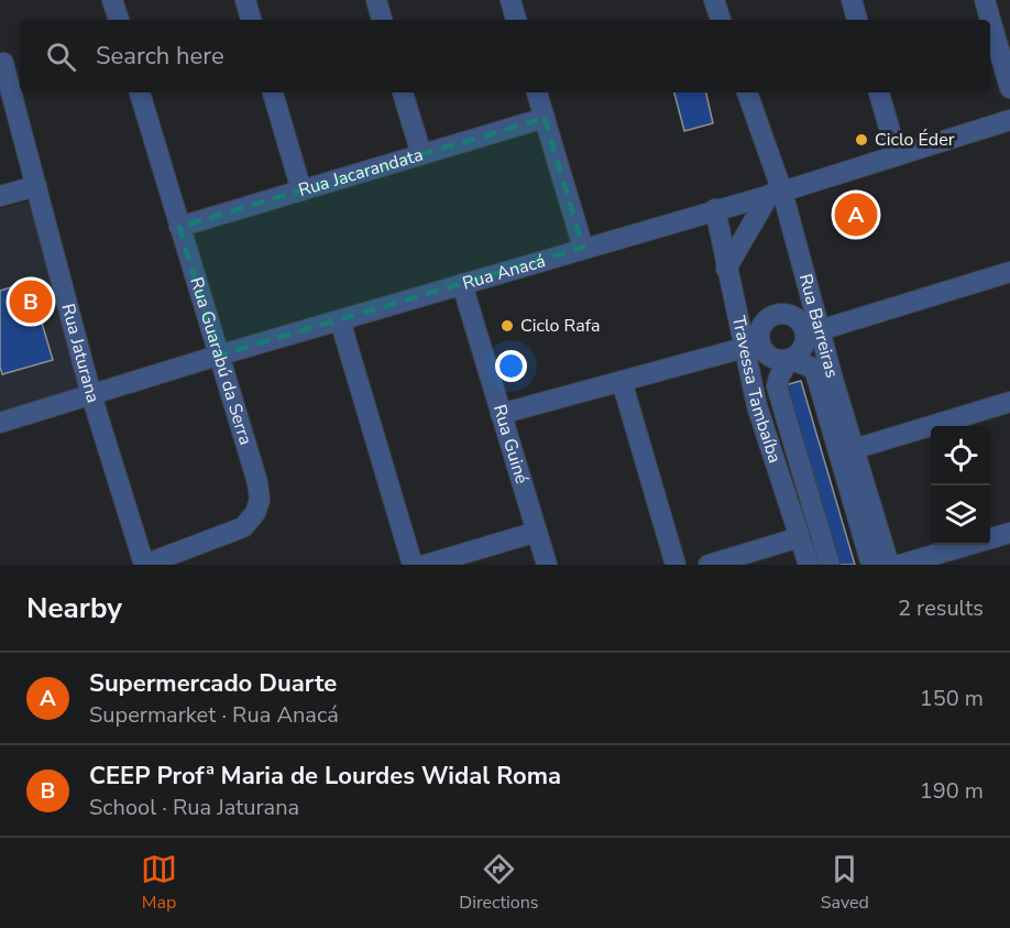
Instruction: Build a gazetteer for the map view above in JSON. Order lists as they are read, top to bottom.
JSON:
{
  "streets": {
    "street": [
      "Rua Jacarandata",
      "Rua Anacá",
      "Rua Barreiras",
      "Rua Jaturana",
      "Rua Guarabú da Serra",
      "Travessa Tambaíba",
      "Rua Guiné"
    ]
  },
  "crossings": [
    ["Rua Jacarandata", "Rua Guarabú da Serra"],
    ["Rua Anacá", "Rua Barreiras"],
    ["Rua Anacá", "Rua Jaturana"],
    ["Rua Anacá", "Rua Guarabú da Serra"],
    ["Rua Anacá", "Travessa Tambaíba"],
    ["Rua Anacá", "Rua Guiné"],
    ["Rua Barreiras", "Travessa Tambaíba"],
    ["Rua Jaturana", "Rua Guarabú da Serra"]
  ],
  "places": ["Ciclo Éder", "Ciclo Rafa"],
  "page": {
    "search": "Search here",
    "pins": ["A", "B"],
    "heading": ["Nearby", "2 results"],
    "list": [
      {
        "mark": "A",
        "name": "Supermercado Duarte",
        "note": "Supermarket · Rua Anacá",
        "value": "150 m"
      },
      {
        "mark": "B",
        "name": "CEEP Profª Maria de Lourdes Widal Roma",
        "note": "School · Rua Jaturana",
        "value": "190 m"
      }
    ],
    "nav": ["Map", "Directions", "Saved"]
  }
}
